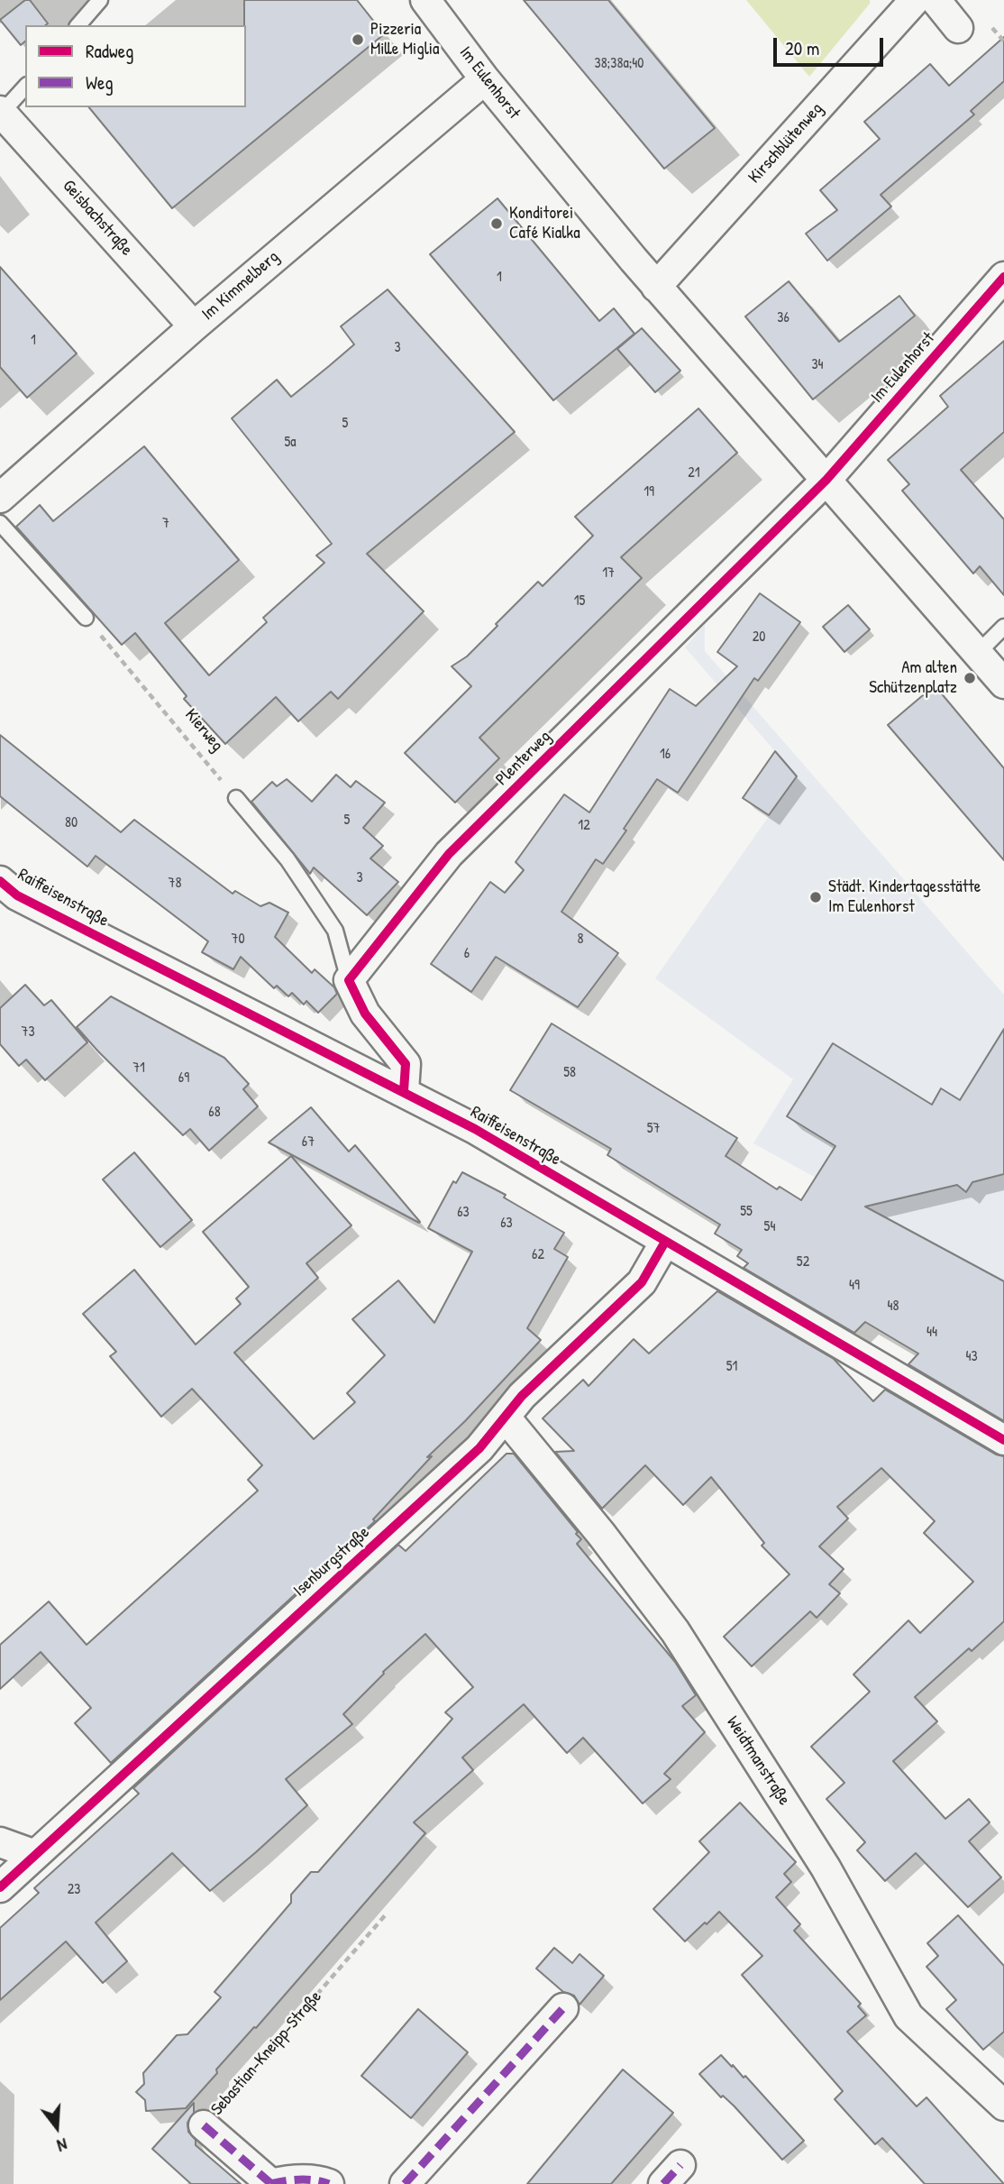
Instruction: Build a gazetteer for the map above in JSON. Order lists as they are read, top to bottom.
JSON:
{
  "streets": {
    "street": [
      "Im Eulenhorst",
      "Kirschblütenweg",
      "Geisbachstraße",
      "Im Kimmelberg",
      "Plenterweg",
      "Raiffeisenstraße",
      "Isenburgstraße",
      "Weidtmanstraße",
      "Sebastian-Kneipp-Straße"
    ],
    "path": ["Kierweg"]
  },
  "crossings": [
    ["Im Eulenhorst", "Kirschblütenweg"],
    ["Im Eulenhorst", "Im Kimmelberg"],
    ["Im Eulenhorst", "Plenterweg"],
    ["Geisbachstraße", "Im Kimmelberg"],
    ["Raiffeisenstraße", "Isenburgstraße"],
    ["Isenburgstraße", "Weidtmanstraße"]
  ],
  "places": [
    "Pizzeria Mille Miglia",
    "Konditorei Café Kialka",
    "Am alten Schützenplatz",
    "Städt. Kindertagesstätte Im Eulenhorst"
  ],
  "house_numbers": [
    "38;38a;40",
    "1",
    "36",
    "1",
    "3",
    "34",
    "5",
    "5a",
    "21",
    "19",
    "7",
    "17",
    "15",
    "20",
    "16",
    "5",
    "80",
    "12",
    "3",
    "78",
    "70",
    "8",
    "6",
    "73",
    "71",
    "58",
    "69",
    "68",
    "57",
    "67",
    "55",
    "63",
    "63",
    "54",
    "62",
    "52",
    "49",
    "48",
    "44",
    "43",
    "51",
    "23"
  ],
  "legend": ["Radweg", "Weg"],
  "scale_bar": "20 m",
  "north": "bottom"
}
